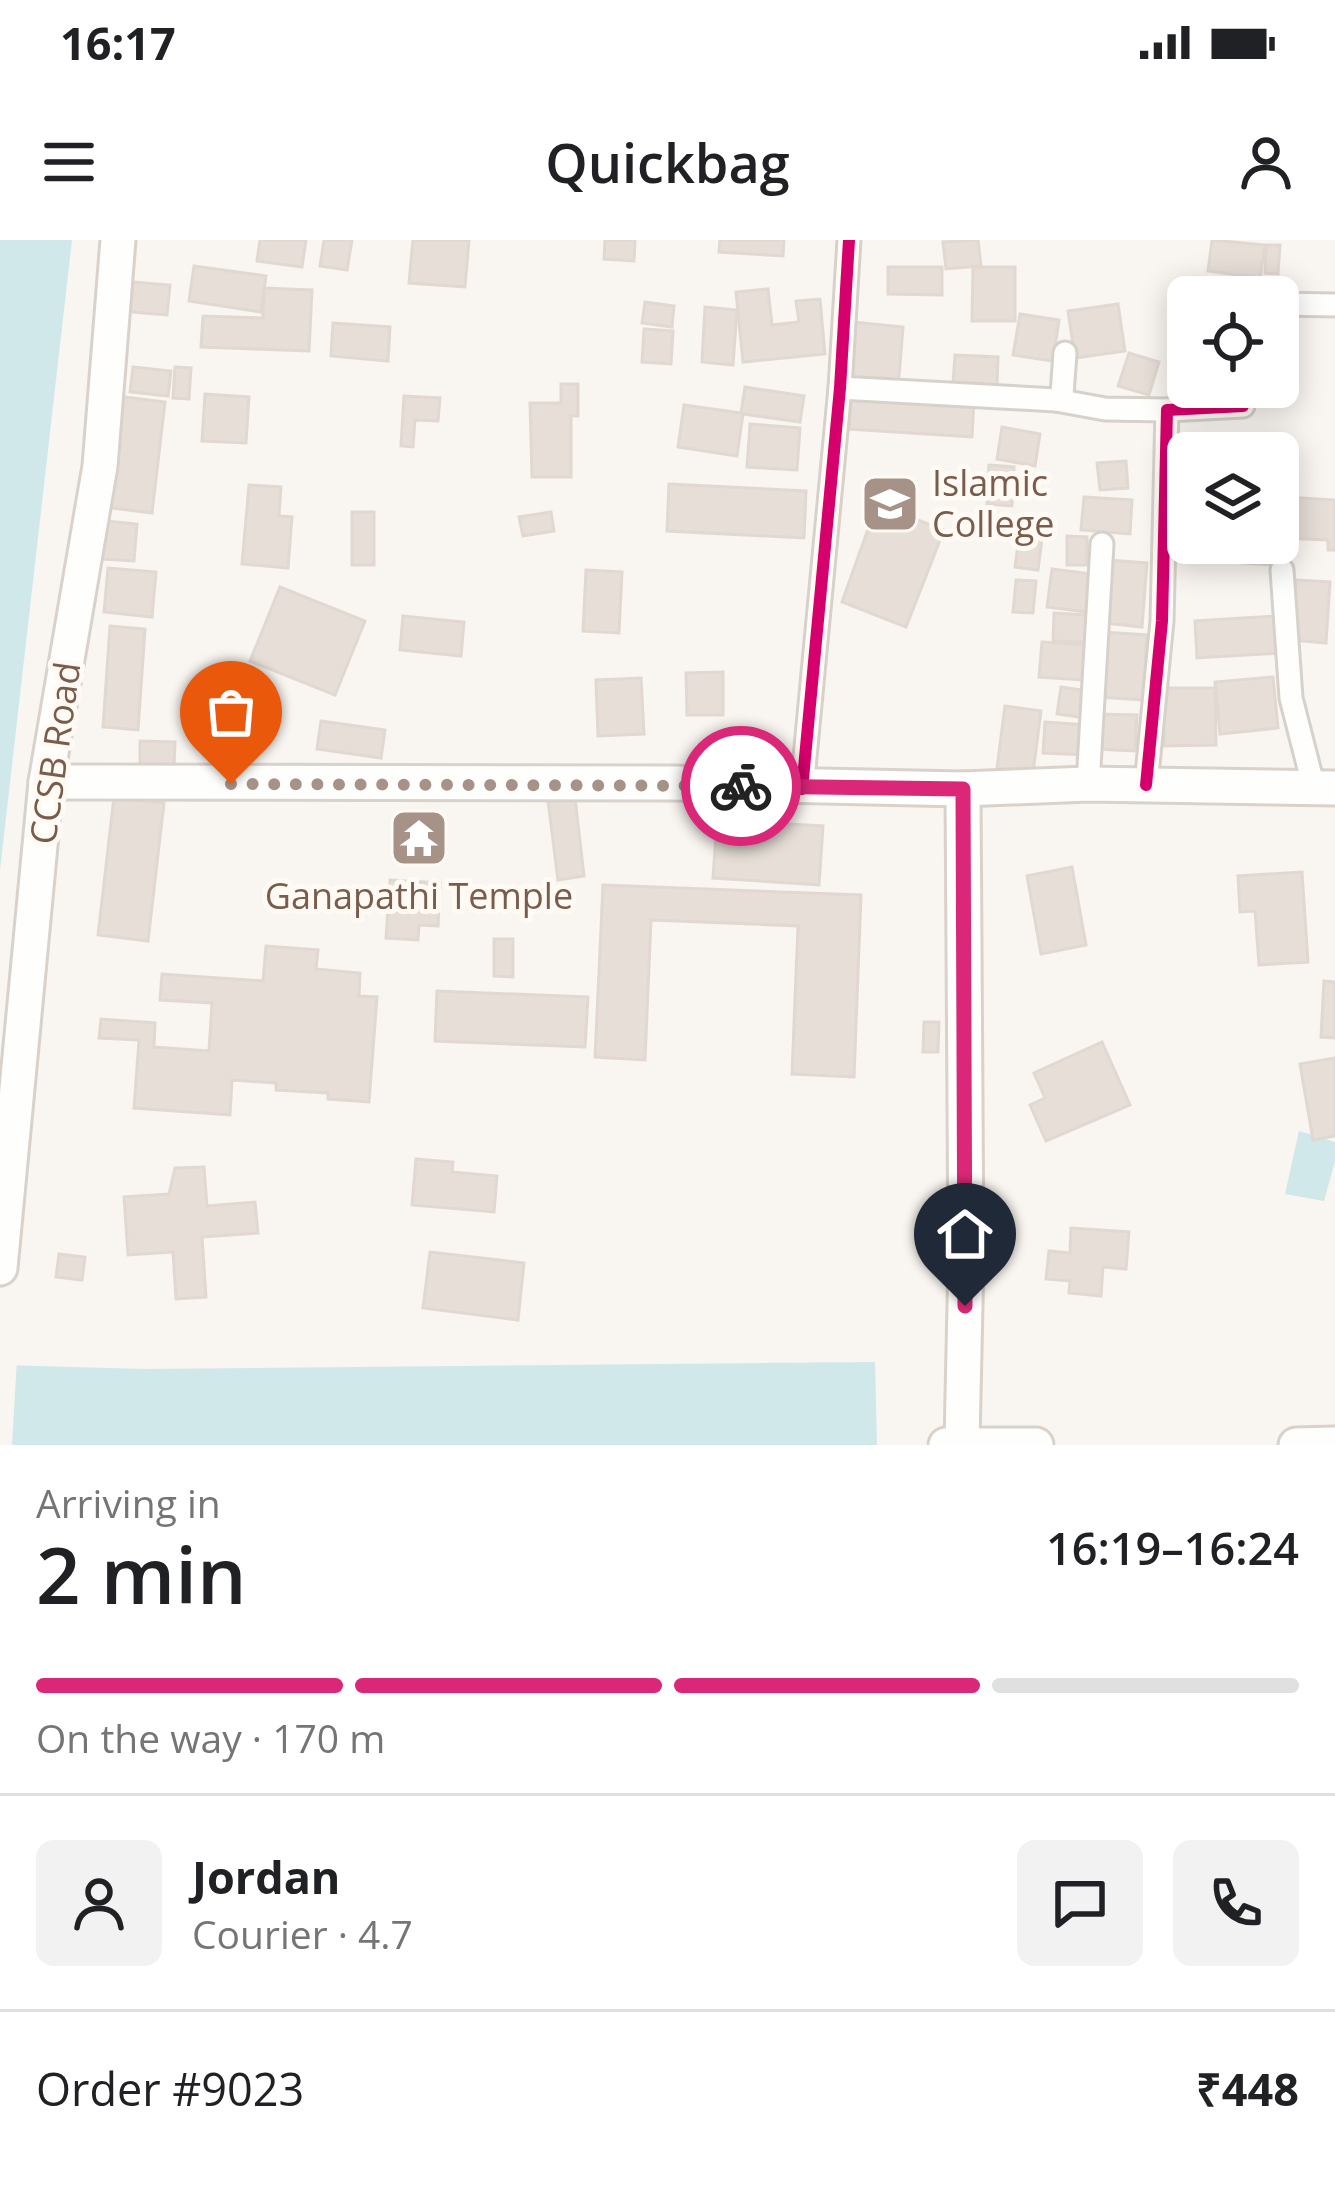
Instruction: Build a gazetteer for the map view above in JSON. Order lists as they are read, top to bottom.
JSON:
{
  "streets": {
    "main road": ["CCSB Road"]
  },
  "places": {
    "school or university": ["Islamic College"],
    "temple": ["Ganapathi Temple"]
  },
  "page": {
    "status": "16:17",
    "header": "Quickbag",
    "heading": ["2 min", "Arriving in", "16:19–16:24"],
    "panel": [
      "Jordan",
      "Courier · 4.7",
      "Order #9023",
      "₹448"
    ],
    "bar": "On the way · 170 m"
  }
}
